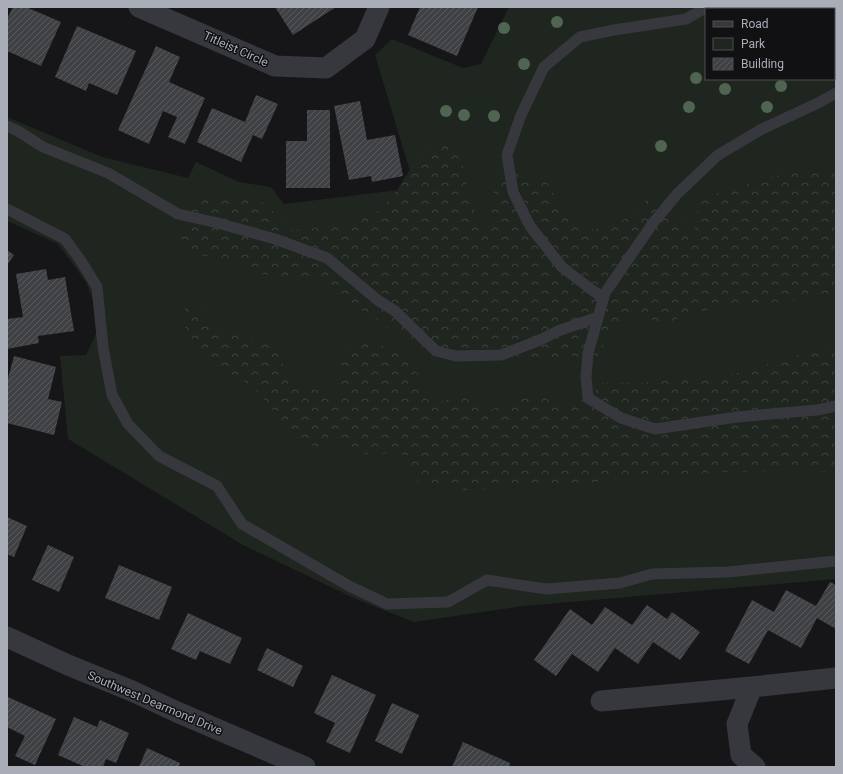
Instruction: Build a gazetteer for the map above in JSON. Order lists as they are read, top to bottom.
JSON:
{
  "streets": {
    "street": ["Titleist Circle", "Southwest Dearmond Drive"]
  },
  "legend": ["Road", "Park", "Building"]
}
